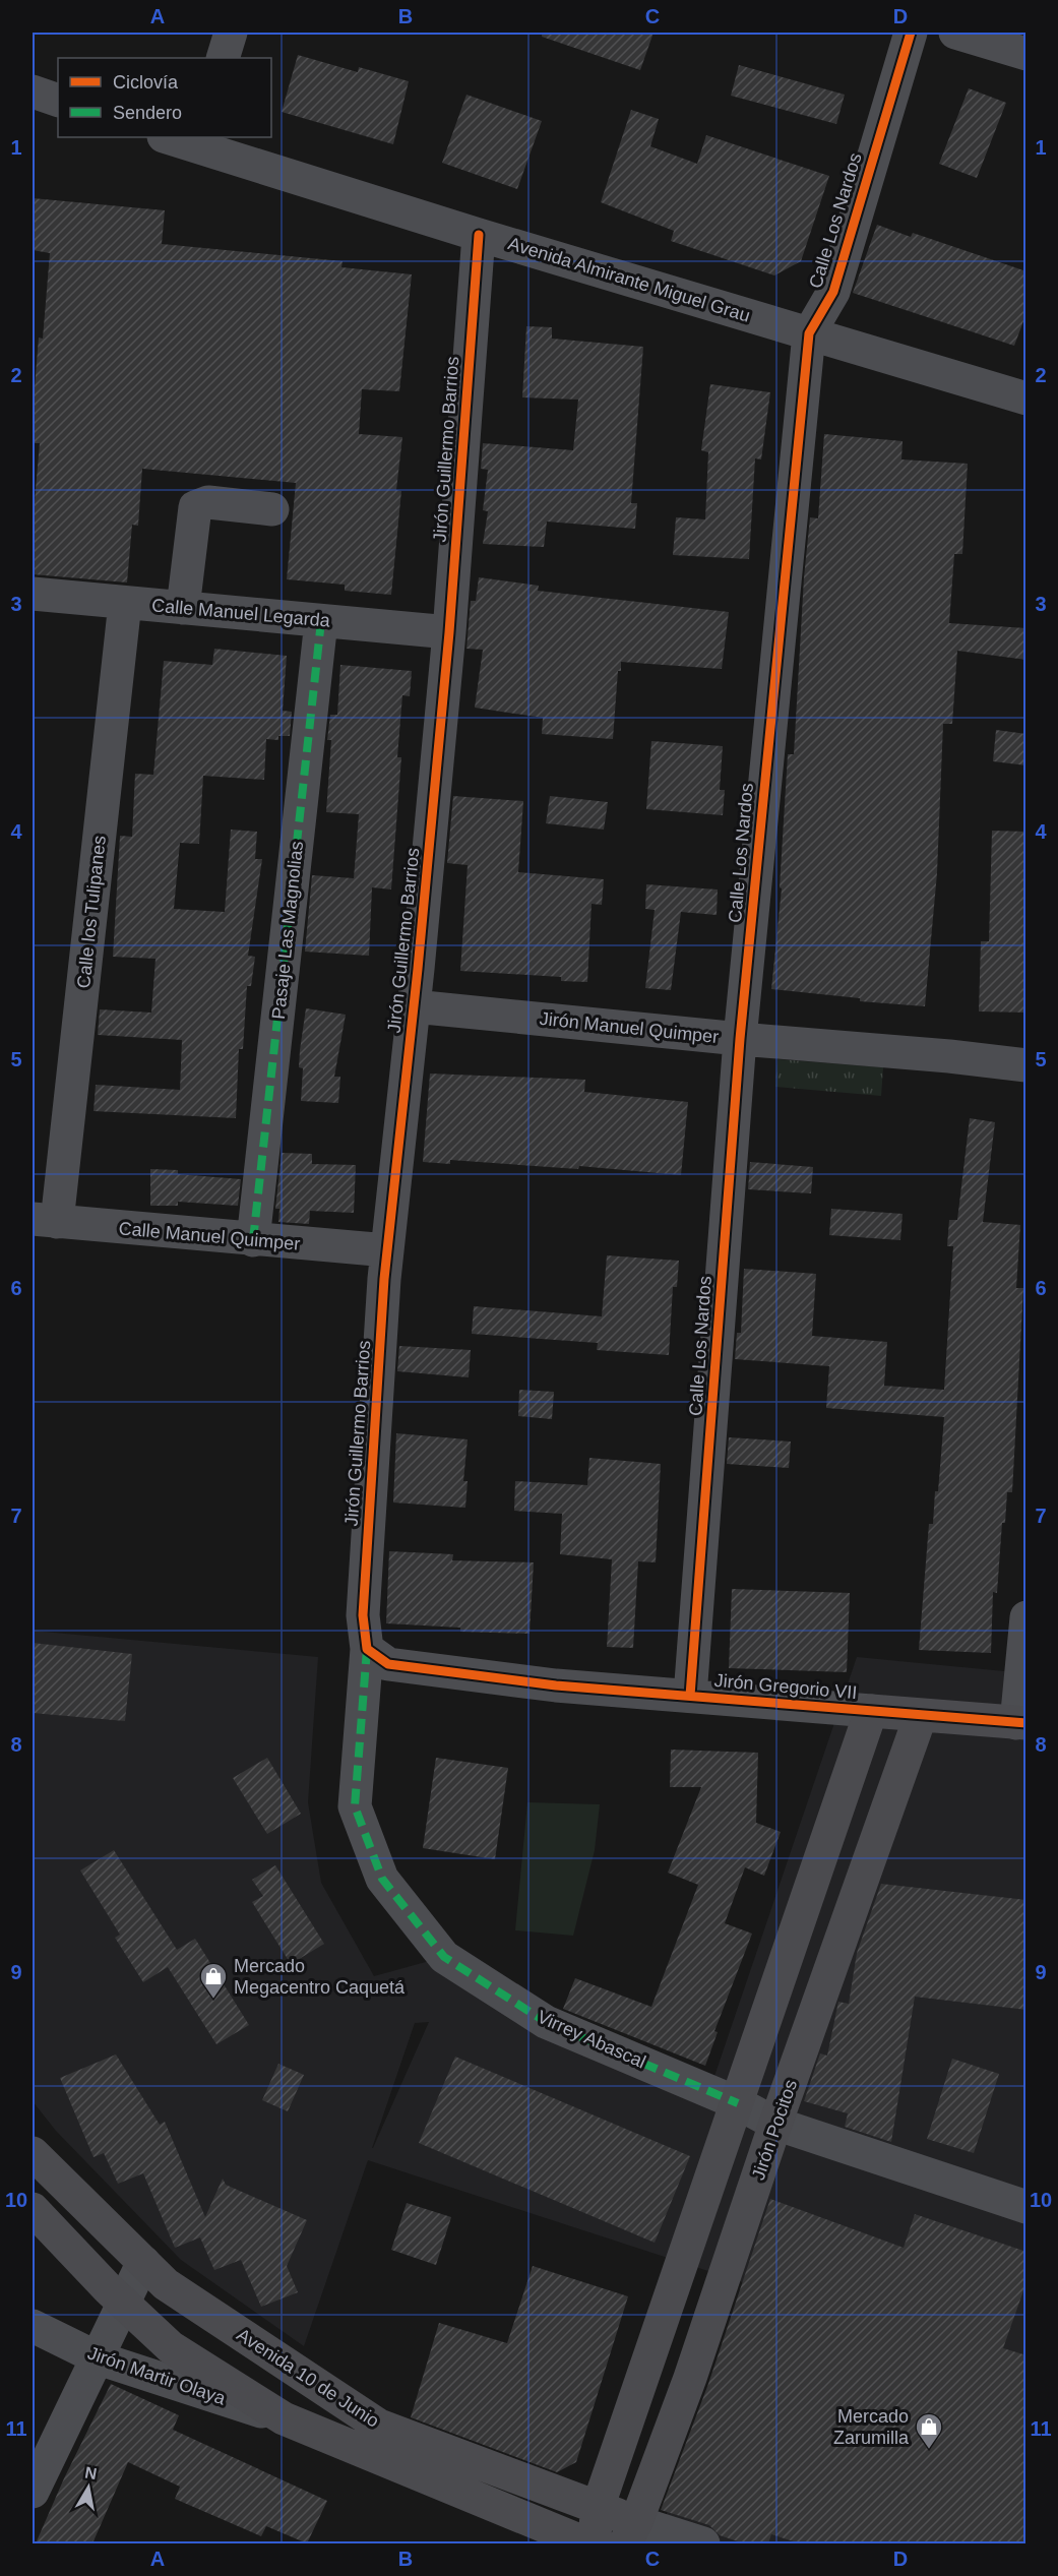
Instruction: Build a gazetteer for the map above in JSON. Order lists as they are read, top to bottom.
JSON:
{
  "streets": {
    "street": [
      "Calle Los Nardos",
      "Avenida Almirante Miguel Grau",
      "Jirón Guillermo Barrios",
      "Calle Manuel Legarda",
      "Calle los Tulipanes",
      "Pasaje Las Magnolias",
      "Jirón Manuel Quimper",
      "Calle Manuel Quimper",
      "Jirón Gregorio VII",
      "Virrey Abascal",
      "Jirón Pocitos",
      "Jirón Martir Olaya",
      "Avenida 10 de Junio"
    ]
  },
  "crossings": [
    ["Calle Los Nardos", "Avenida Almirante Miguel Grau"],
    ["Calle Los Nardos", "Jirón Manuel Quimper"],
    ["Calle Los Nardos", "Jirón Gregorio VII"],
    ["Avenida Almirante Miguel Grau", "Jirón Guillermo Barrios"],
    ["Jirón Guillermo Barrios", "Calle Manuel Legarda"],
    ["Jirón Guillermo Barrios", "Jirón Manuel Quimper"],
    ["Jirón Guillermo Barrios", "Calle Manuel Quimper"],
    ["Jirón Guillermo Barrios", "Jirón Gregorio VII"],
    ["Jirón Guillermo Barrios", "Virrey Abascal"],
    ["Calle Manuel Legarda", "Calle los Tulipanes"],
    ["Calle Manuel Legarda", "Pasaje Las Magnolias"],
    ["Calle los Tulipanes", "Calle Manuel Quimper"],
    ["Pasaje Las Magnolias", "Calle Manuel Quimper"],
    ["Jirón Gregorio VII", "Virrey Abascal"],
    ["Jirón Gregorio VII", "Jirón Pocitos"],
    ["Virrey Abascal", "Jirón Pocitos"],
    ["Jirón Pocitos", "Avenida 10 de Junio"],
    ["Jirón Martir Olaya", "Avenida 10 de Junio"]
  ],
  "places": {
    "shop": ["Mercado Megacentro Caquetá", "Mercado Zarumilla"]
  },
  "legend": ["Ciclovía", "Sendero"],
  "north": "top",
  "grid": {
    "columns": [
      "A",
      "B",
      "C",
      "D"
    ],
    "rows": [
      "1",
      "2",
      "3",
      "4",
      "5",
      "6",
      "7",
      "8",
      "9",
      "10",
      "11"
    ]
  }
}
